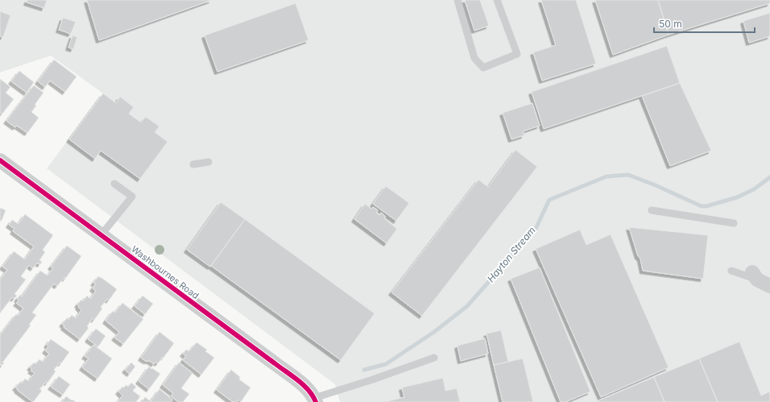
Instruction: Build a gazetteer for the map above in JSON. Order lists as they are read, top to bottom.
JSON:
{
  "streets": {
    "street": ["Washbournes Road"]
  },
  "water": ["Hayton Stream"],
  "scale_bar": "50 m"
}
